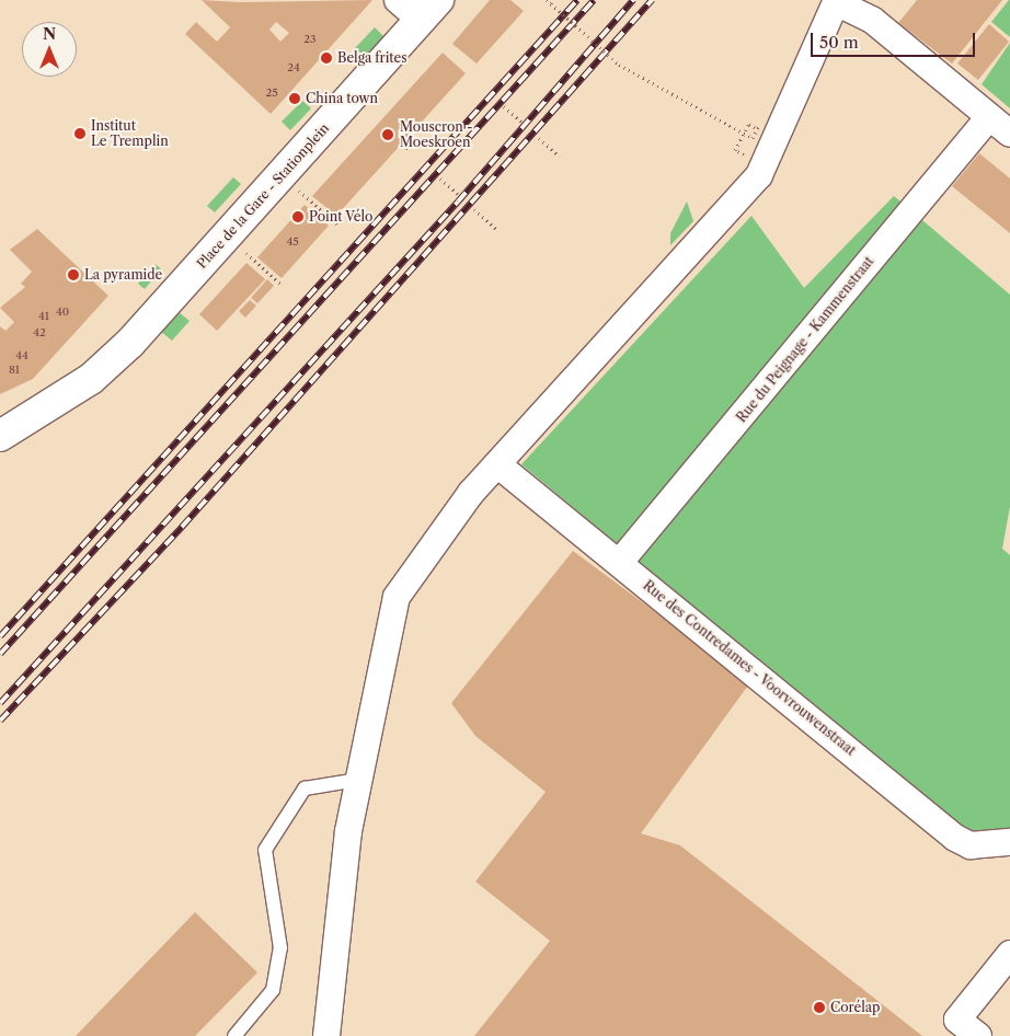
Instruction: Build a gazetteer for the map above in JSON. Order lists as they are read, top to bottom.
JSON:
{
  "streets": {
    "main road": ["Place de la Gare - Stationplein"],
    "street": ["Rue du Peignage - Kammenstraat", "Rue des Contredames - Voorvrouwenstraat"]
  },
  "crossings": [
    ["Rue du Peignage - Kammenstraat", "Rue des Contredames - Voorvrouwenstraat"]
  ],
  "places": [
    "Belga frites",
    "China town",
    "Institut Le Tremplin",
    "Mouscron - Moeskroen",
    "Point Vélo",
    "La pyramide",
    "Corélap"
  ],
  "house_numbers": [
    "23",
    "24",
    "25",
    "45",
    "40",
    "41",
    "42",
    "44",
    "81"
  ],
  "scale_bar": "50 m",
  "north": "top"
}
